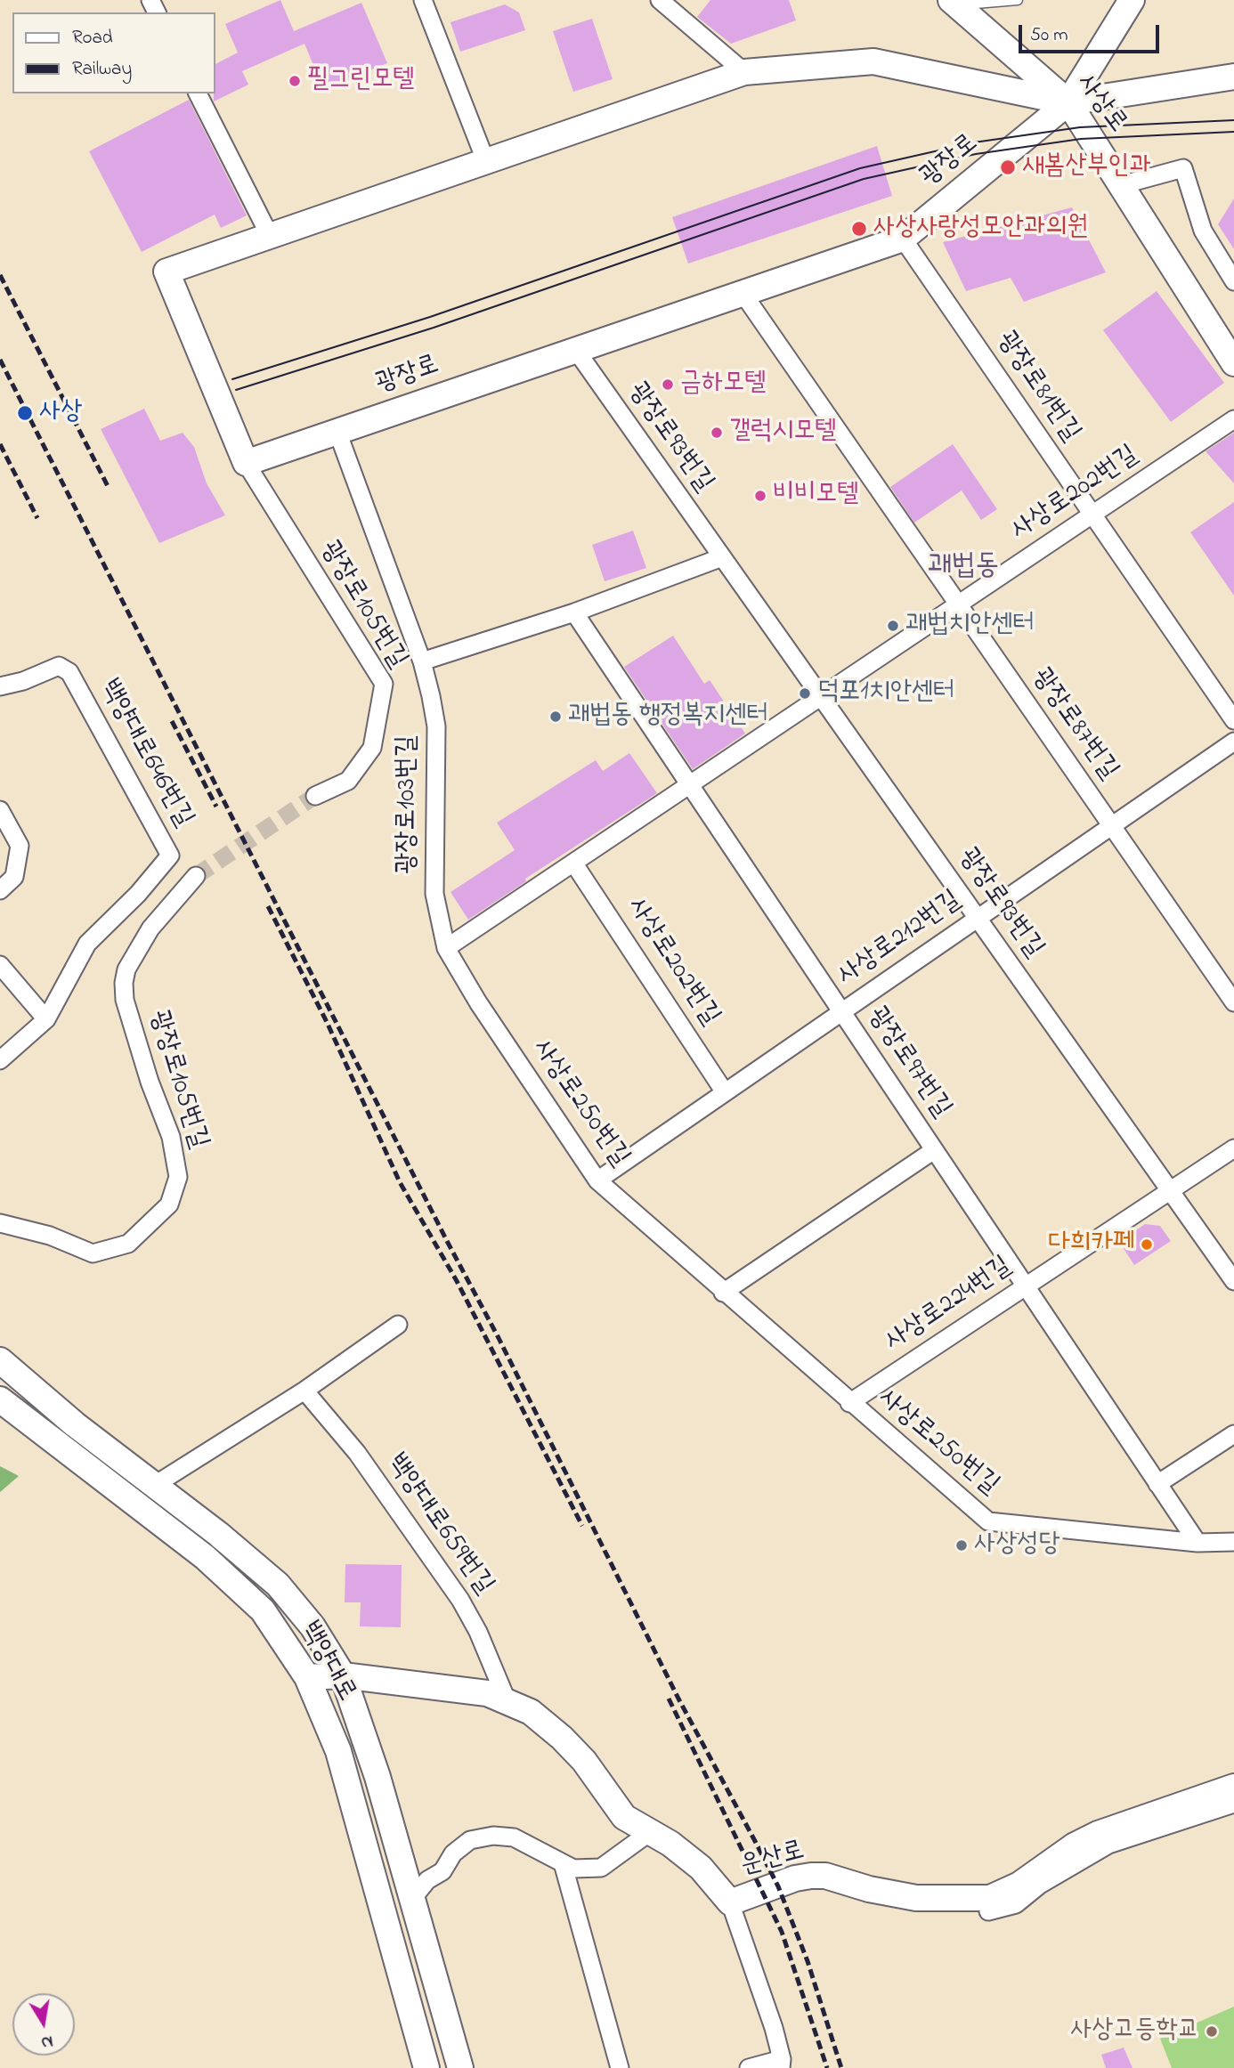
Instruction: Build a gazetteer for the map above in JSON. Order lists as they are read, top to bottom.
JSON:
{
  "streets": {
    "main road": [
      "사상로",
      "광장로",
      "백양대로",
      "운산로"
    ],
    "street": [
      "광장로81번길",
      "광장로93번길",
      "사상로202번길",
      "광장로105번길",
      "광장로87번길",
      "백양대로646번길",
      "광장로103번길",
      "사상로212번길",
      "광장로97번길",
      "사상로250번길",
      "사상로224번길",
      "백양대로659번길"
    ]
  },
  "crossings": [
    ["사상로", "광장로"],
    ["광장로", "광장로81번길"],
    ["광장로", "광장로93번길"],
    ["광장로", "광장로105번길"],
    ["광장로", "광장로87번길"],
    ["광장로", "광장로103번길"],
    ["광장로81번길", "사상로202번길"],
    ["광장로93번길", "사상로202번길"],
    ["광장로93번길", "사상로212번길"],
    ["광장로93번길", "사상로224번길"],
    ["사상로202번길", "광장로87번길"],
    ["사상로202번길", "광장로103번길"],
    ["사상로202번길", "사상로212번길"],
    ["사상로202번길", "광장로97번길"],
    ["사상로202번길", "사상로250번길"],
    ["광장로87번길", "사상로212번길"],
    ["광장로103번길", "사상로250번길"],
    ["사상로212번길", "광장로97번길"],
    ["사상로212번길", "사상로250번길"],
    ["광장로97번길", "사상로250번길"],
    ["광장로97번길", "사상로224번길"],
    ["사상로250번길", "사상로224번길"],
    ["백양대로659번길", "운산로"],
    ["백양대로", "운산로"]
  ],
  "districts": ["괘법동"],
  "places": [
    "필그린모텔",
    "새봄산부인과",
    "사상사랑성모안과의원",
    "금하모텔",
    "사상",
    "갤럭시모텔",
    "비비모텔",
    "괘법치안센터",
    "덕포1치안센터",
    "괘법동 행정복지센터",
    "다희카페",
    "사상성당",
    "사상고등학교"
  ],
  "legend": ["Road", "Railway"],
  "scale_bar": "50 m",
  "north": "bottom"
}
